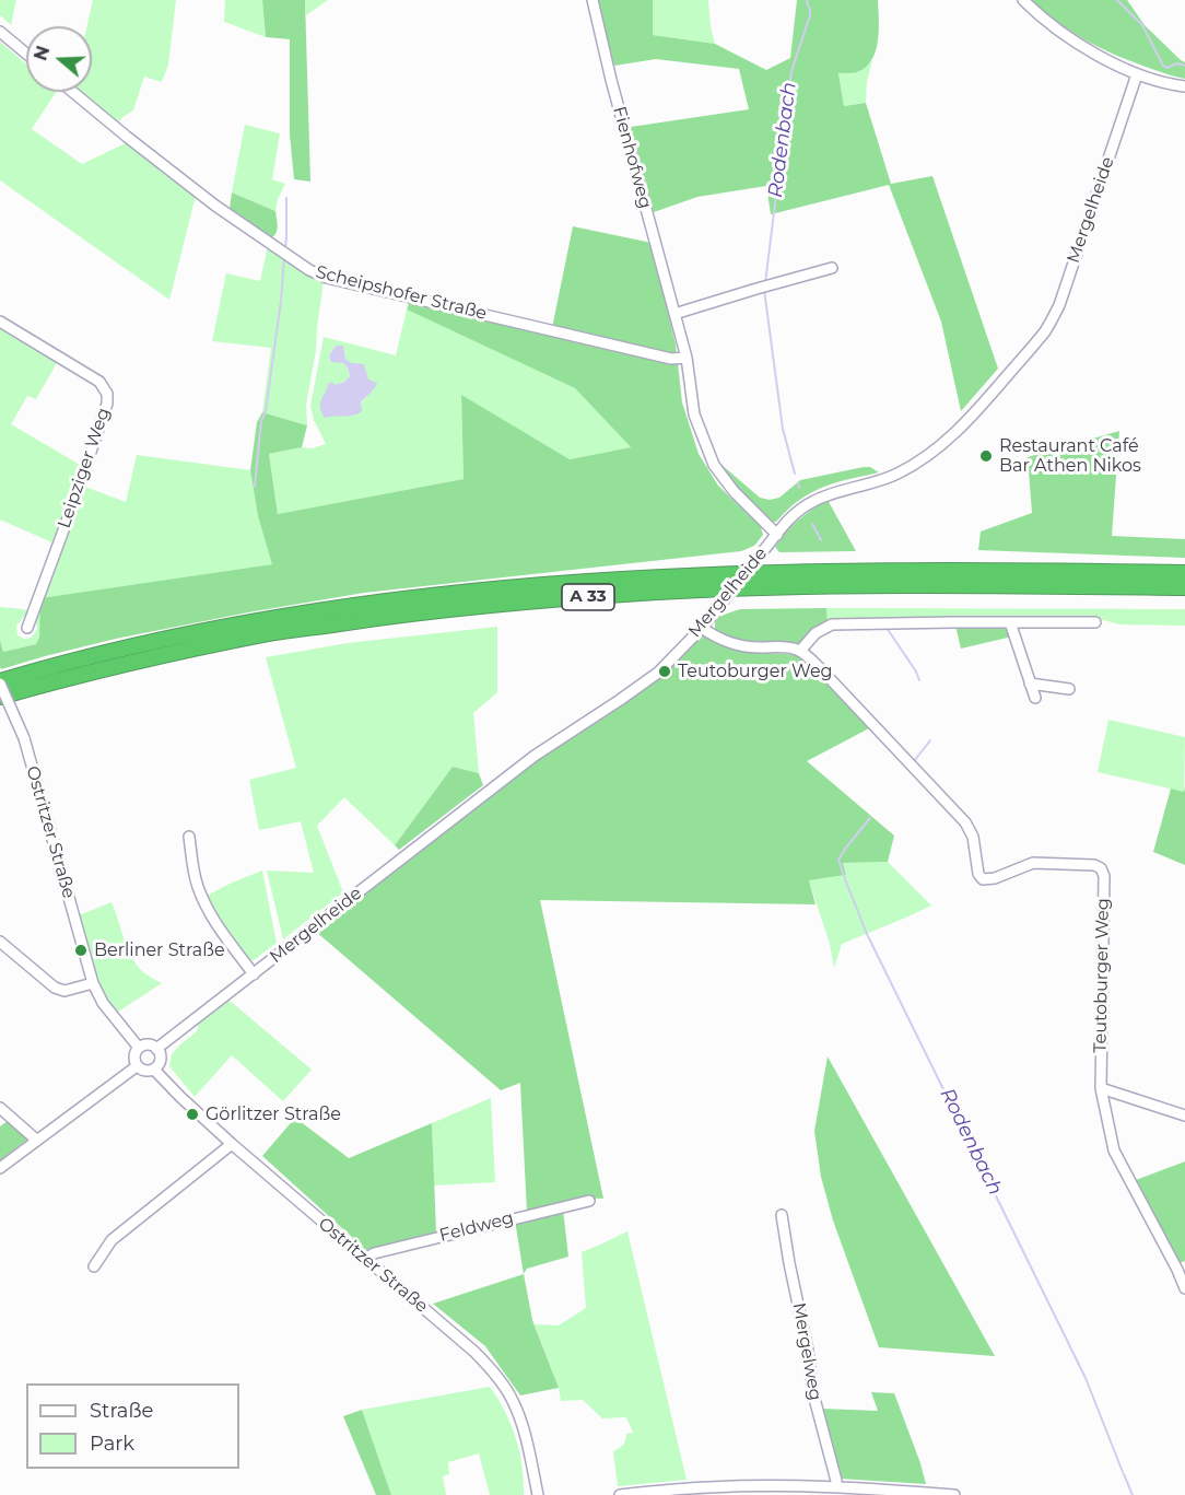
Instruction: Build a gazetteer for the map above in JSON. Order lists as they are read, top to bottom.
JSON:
{
  "streets": {
    "highway": ["A 33"],
    "street": [
      "Fienhofweg",
      "Mergelheide",
      "Scheipshofer Straße",
      "Leipziger Weg",
      "Ostritzer Straße",
      "Teutoburger Weg",
      "Feldweg",
      "Mergelweg"
    ]
  },
  "crossings": [
    ["Fienhofweg", "Mergelheide"],
    ["Fienhofweg", "Scheipshofer Straße"],
    ["Mergelheide", "Ostritzer Straße"],
    ["A 33", "Ostritzer Straße"],
    ["Ostritzer Straße", "Feldweg"]
  ],
  "water": ["Rodenbach"],
  "places": [
    "Restaurant Café Bar Athen Nikos",
    "Teutoburger Weg",
    "Berliner Straße",
    "Görlitzer Straße"
  ],
  "legend": ["Straße", "Park"],
  "north": "left"
}
